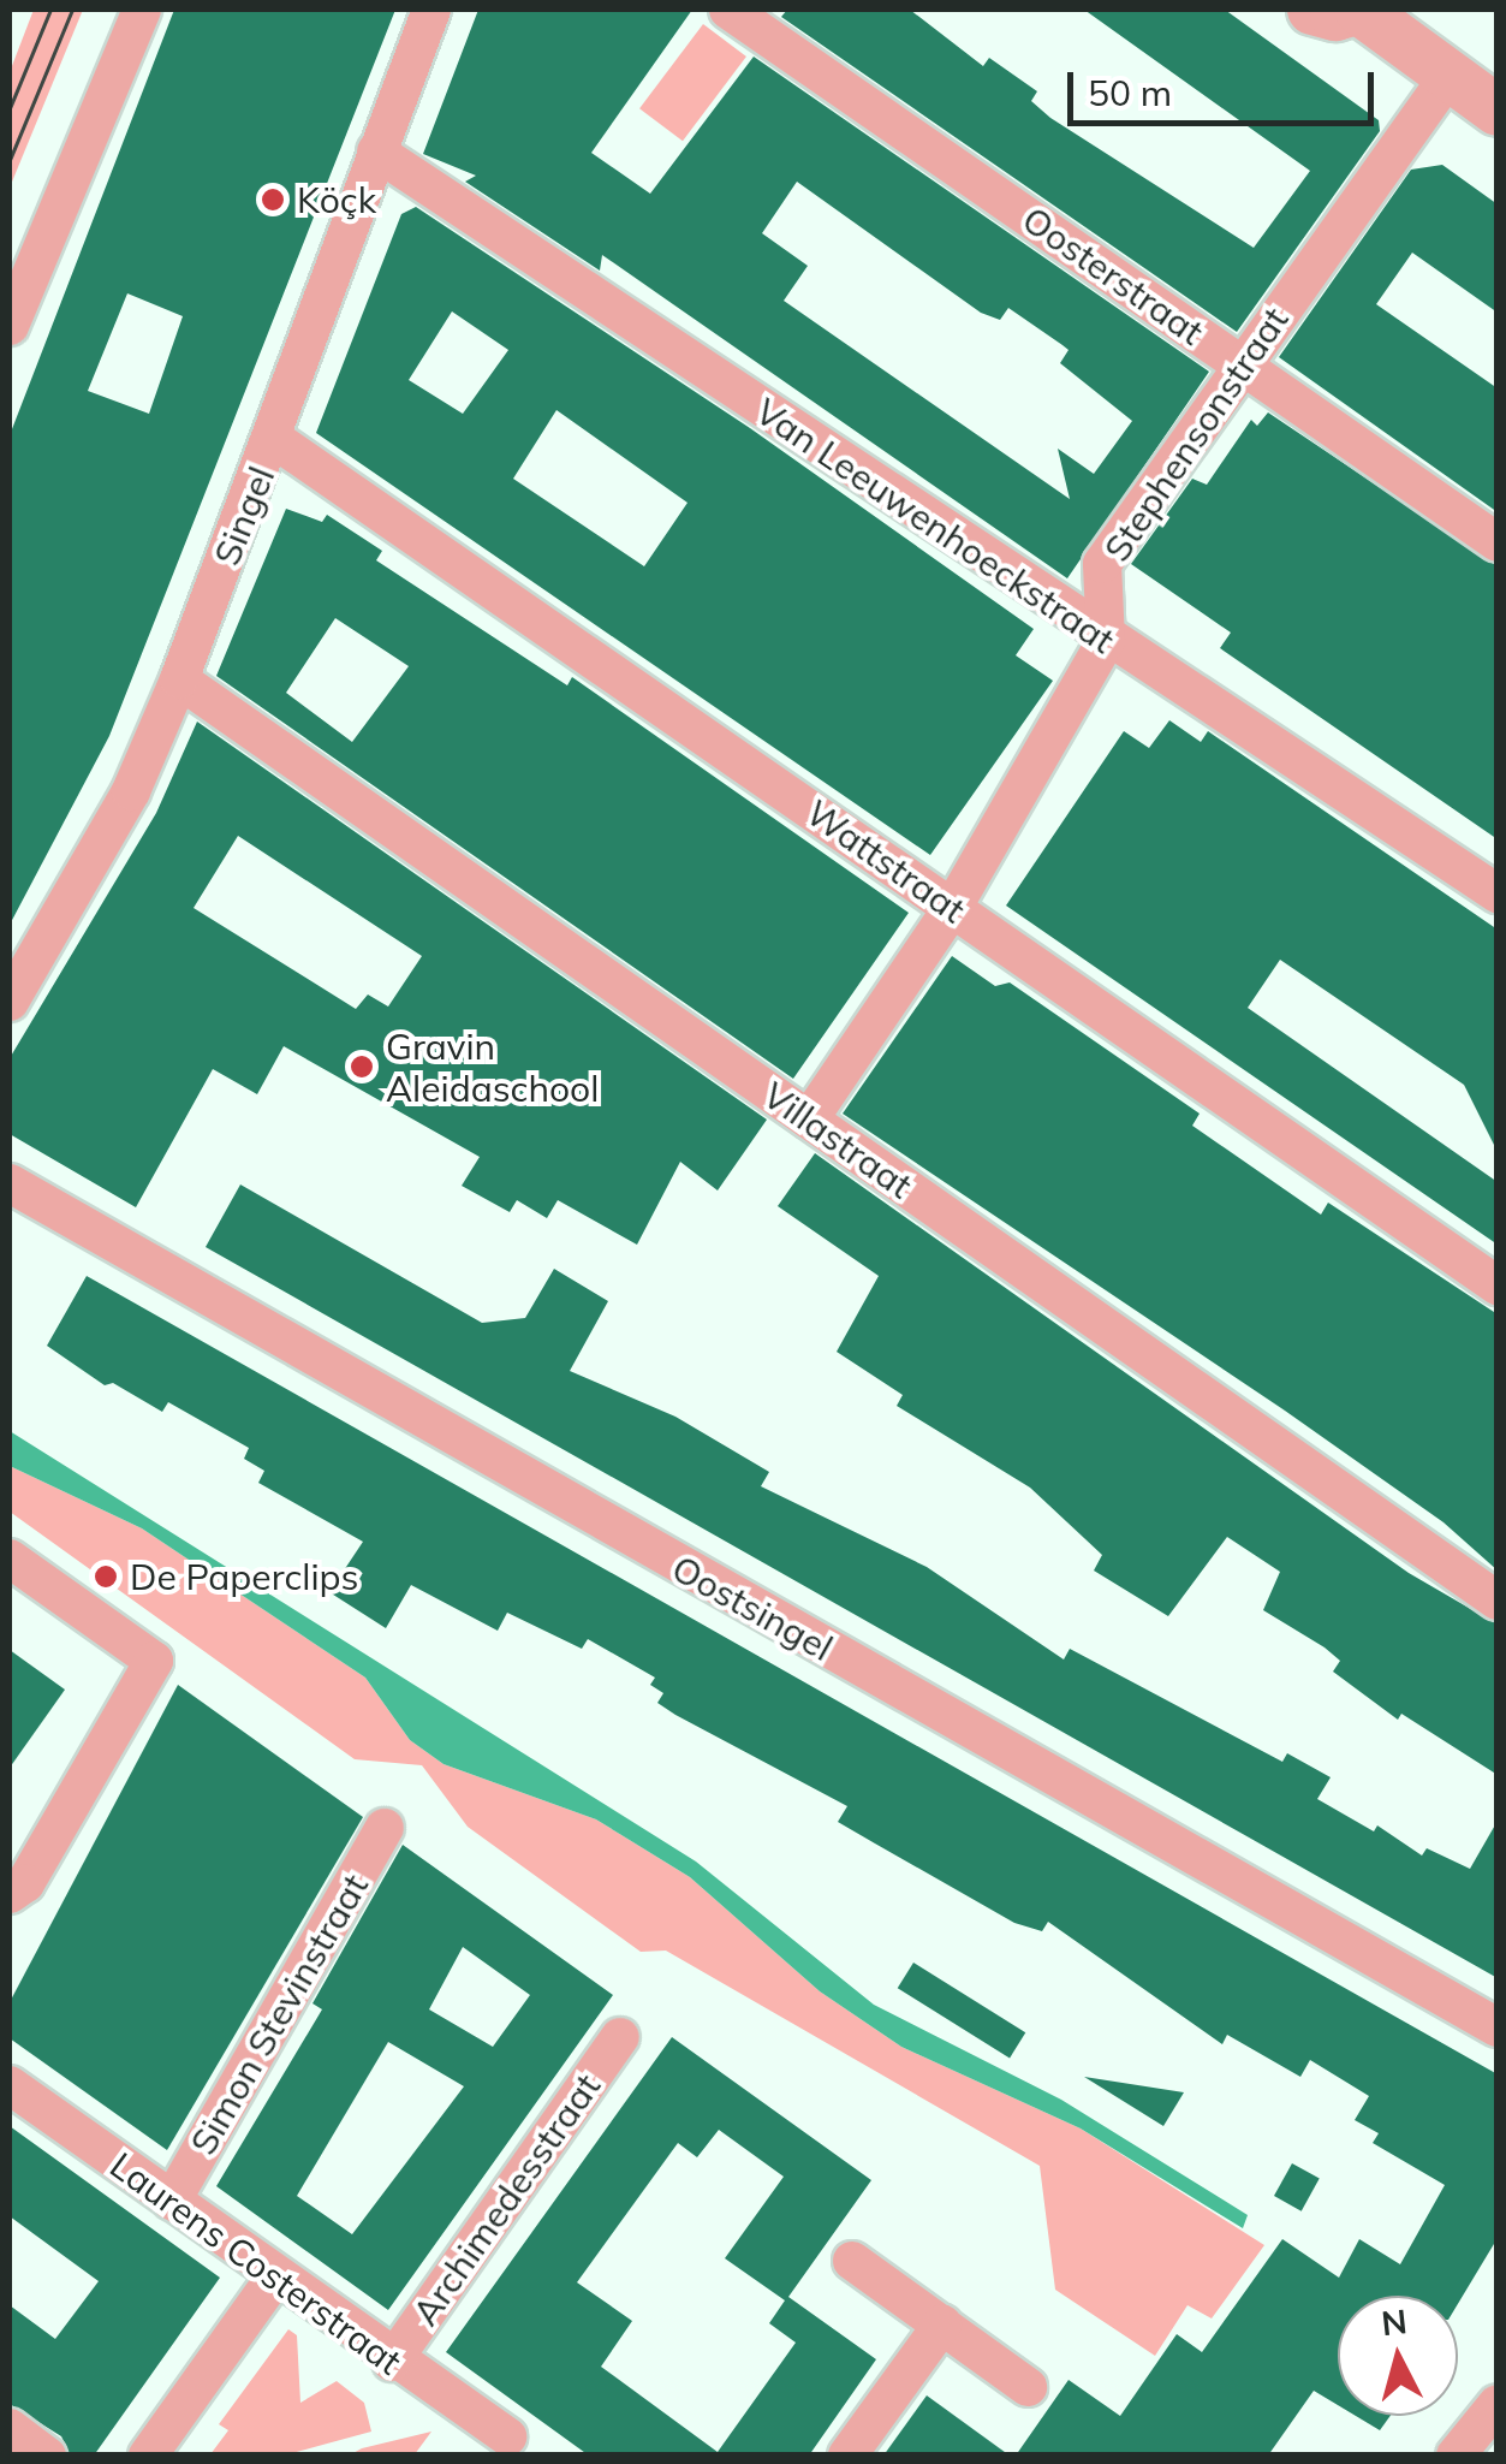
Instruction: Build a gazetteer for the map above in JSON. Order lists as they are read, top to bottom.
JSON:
{
  "streets": {
    "street": [
      "Oosterstraat",
      "Stephensonstraat",
      "Singel",
      "Van Leeuwenhoeckstraat",
      "Wattstraat",
      "Villastraat",
      "Oostsingel",
      "Simon Stevinstraat",
      "Archimedesstraat",
      "Laurens Costerstraat"
    ]
  },
  "crossings": [
    ["Oosterstraat", "Stephensonstraat"],
    ["Stephensonstraat", "Van Leeuwenhoeckstraat"],
    ["Singel", "Van Leeuwenhoeckstraat"],
    ["Singel", "Wattstraat"],
    ["Singel", "Villastraat"],
    ["Simon Stevinstraat", "Laurens Costerstraat"],
    ["Archimedesstraat", "Laurens Costerstraat"]
  ],
  "places": ["Köçk", "Gravin Aleidaschool", "De Paperclips"],
  "scale_bar": "50 m",
  "north": "top"
}
